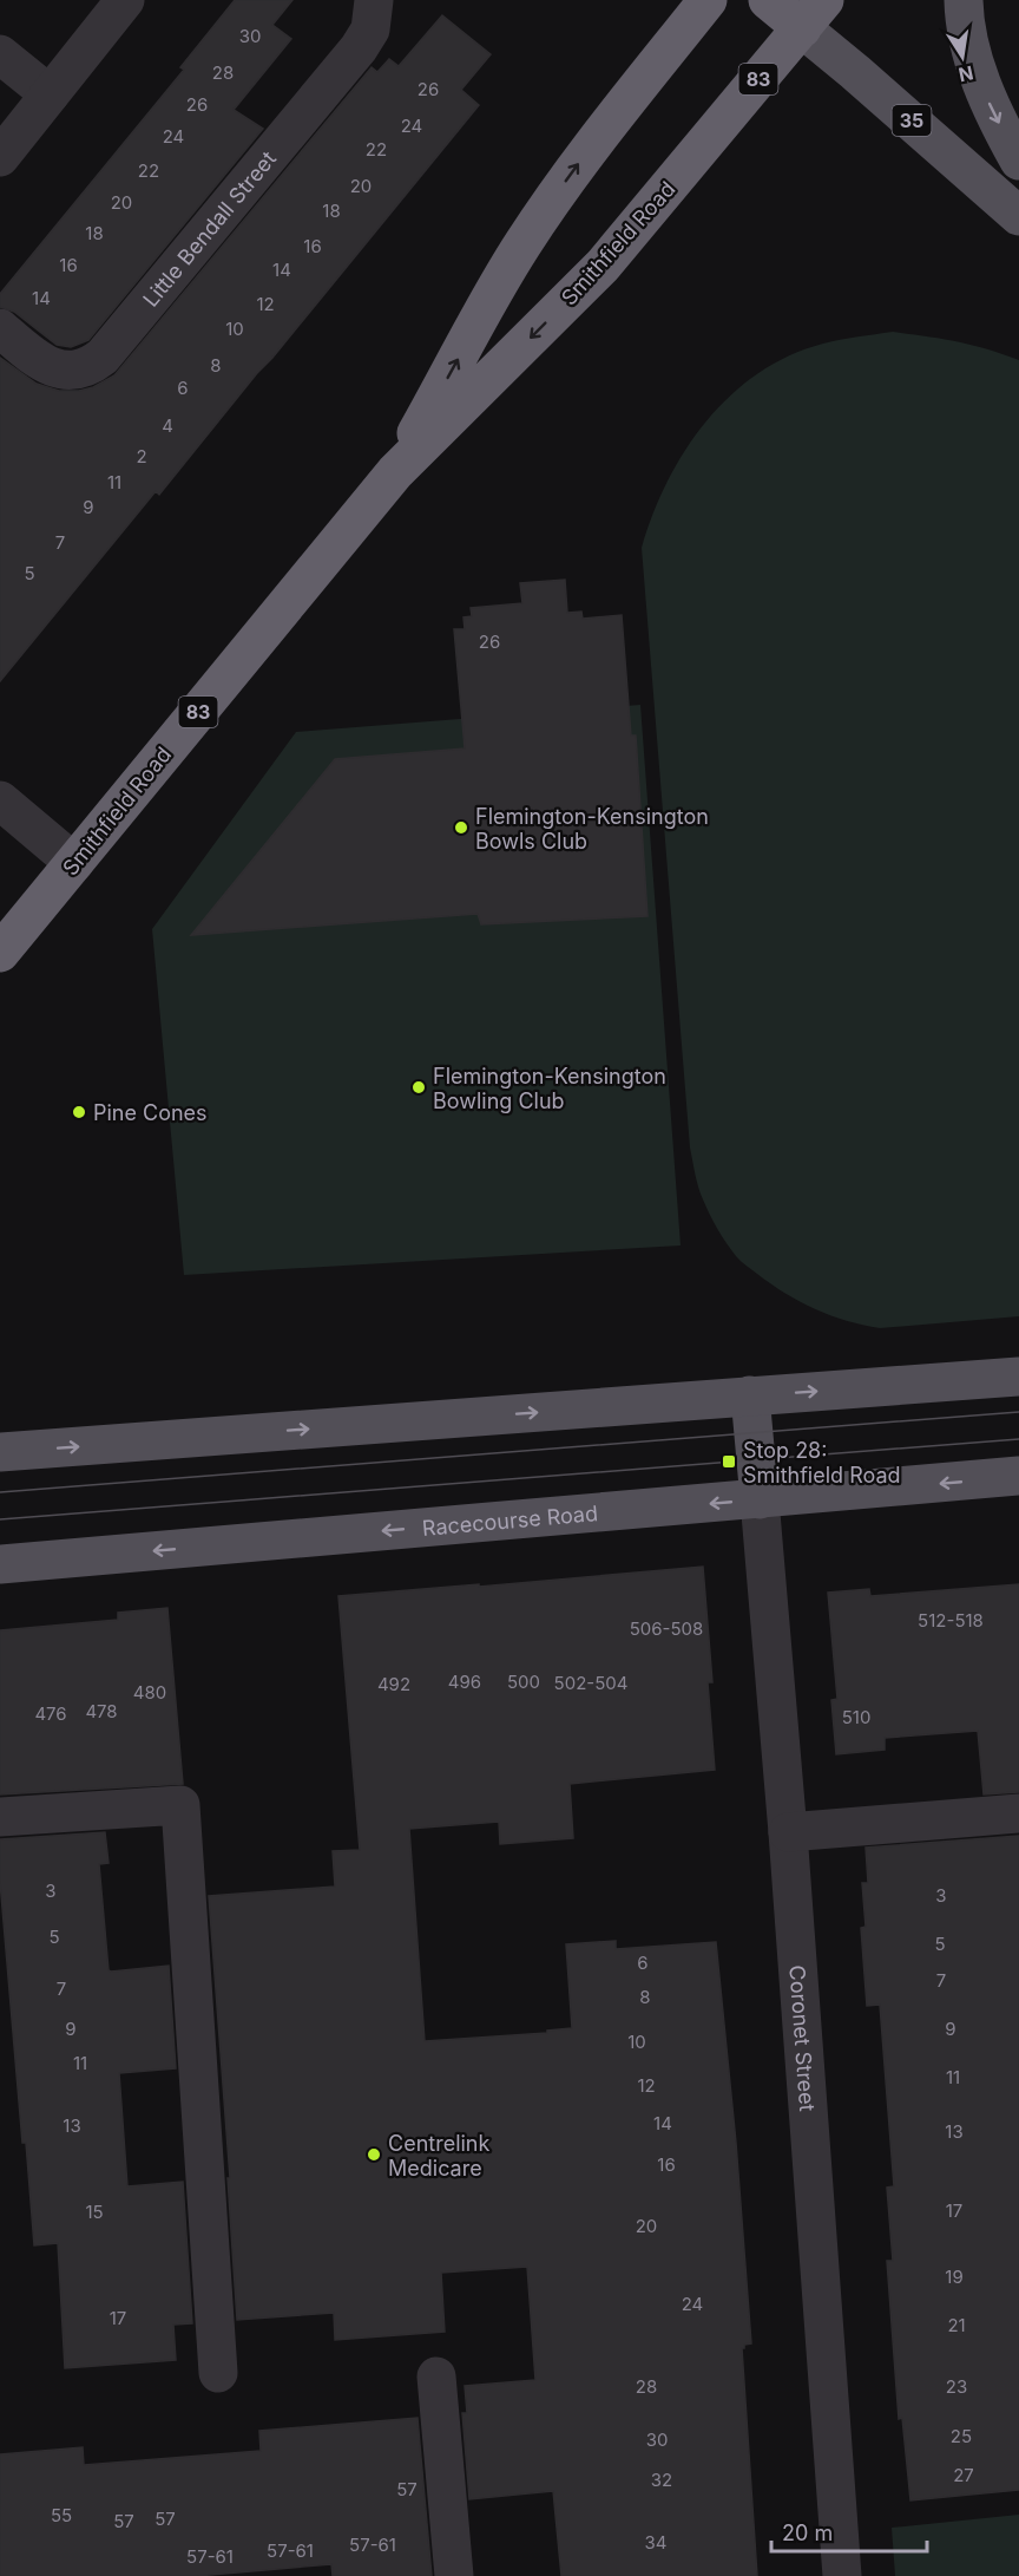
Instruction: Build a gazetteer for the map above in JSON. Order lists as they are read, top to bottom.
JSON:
{
  "streets": {
    "highway": ["83", "35", "Smithfield Road"],
    "main road": ["Racecourse Road"],
    "street": ["Little Bendall Street", "Coronet Street"]
  },
  "crossings": [
    ["35", "Smithfield Road"],
    ["Racecourse Road", "Coronet Street"]
  ],
  "places": {
    "other": [
      "Flemington-Kensington Bowls Club",
      "Flemington-Kensington Bowling Club",
      "Pine Cones",
      "Centrelink Medicare"
    ],
    "transit": ["Stop 28: Smithfield Road"]
  },
  "house_numbers": [
    "30",
    "28",
    "26",
    "26",
    "24",
    "24",
    "22",
    "22",
    "20",
    "20",
    "18",
    "18",
    "16",
    "16",
    "14",
    "14",
    "12",
    "10",
    "8",
    "6",
    "4",
    "2",
    "11",
    "9",
    "7",
    "5",
    "26",
    "512-518",
    "506-508",
    "496",
    "500",
    "502-504",
    "492",
    "480",
    "478",
    "476",
    "510",
    "3",
    "3",
    "5",
    "5",
    "6",
    "7",
    "7",
    "8",
    "9",
    "9",
    "10",
    "11",
    "11",
    "12",
    "14",
    "13",
    "13",
    "16",
    "17",
    "15",
    "20",
    "19",
    "24",
    "17",
    "21",
    "28",
    "23",
    "25",
    "30",
    "27",
    "32",
    "57",
    "55",
    "57",
    "57",
    "34",
    "57-61",
    "57-61",
    "57-61"
  ],
  "scale_bar": "20 m",
  "north": "bottom"
}
